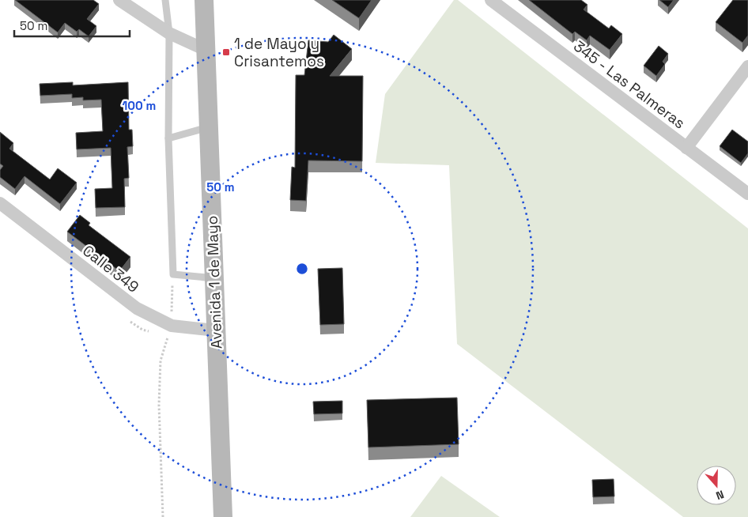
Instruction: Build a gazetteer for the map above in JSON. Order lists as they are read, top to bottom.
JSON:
{
  "streets": {
    "main road": ["Avenida 1 de Mayo"],
    "street": ["345 - Las Palmeras", "Calle 349"]
  },
  "crossings": [
    ["Calle 349", "Avenida 1 de Mayo"]
  ],
  "places": {
    "transit": ["1 de Mayo y Crisantemos"]
  },
  "scale_bar": "50 m",
  "north": "bottom",
  "rings": ["100 m", "50 m"]
}
